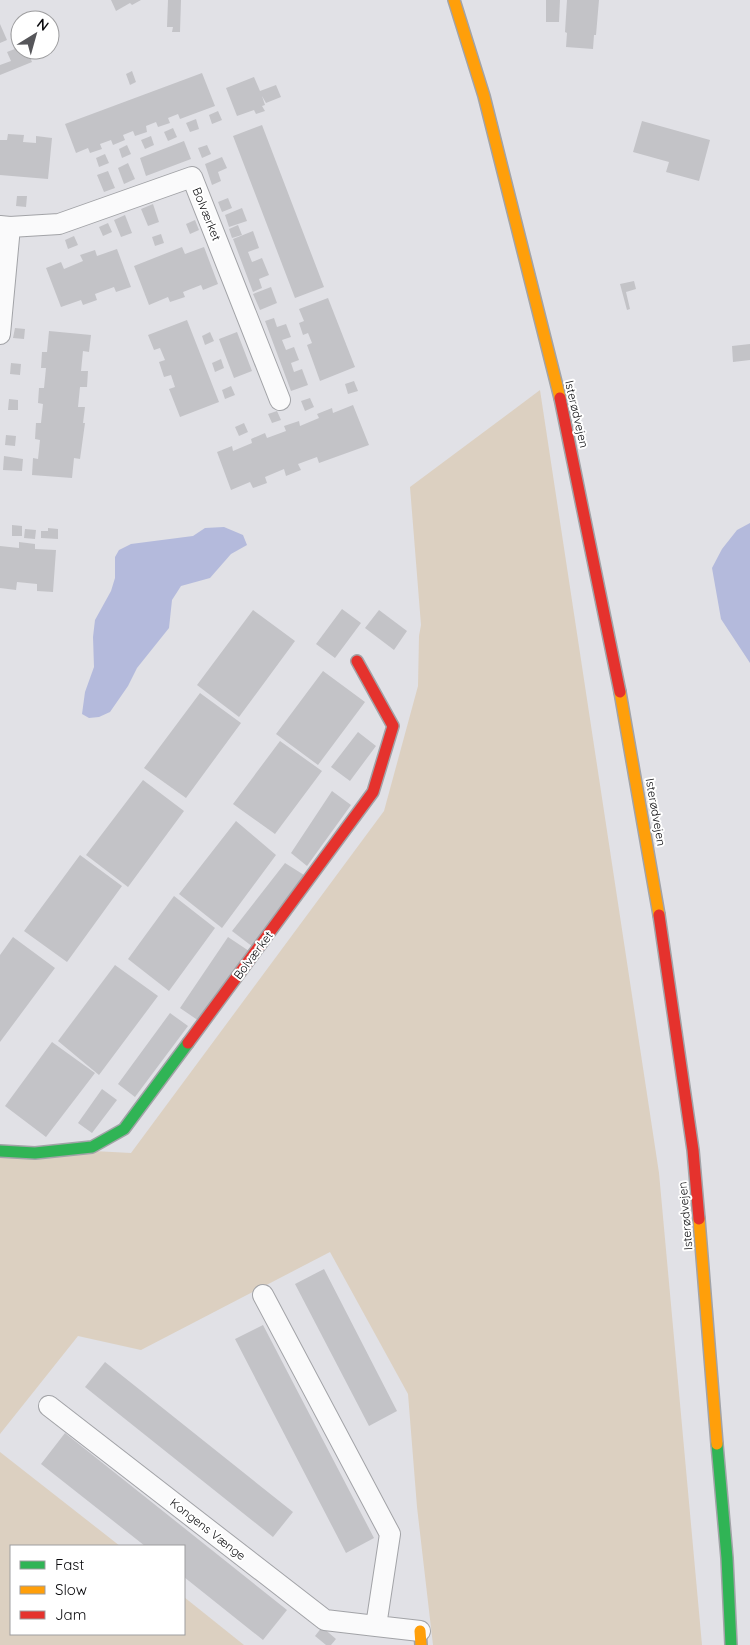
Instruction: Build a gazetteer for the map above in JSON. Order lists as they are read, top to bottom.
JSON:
{
  "streets": {
    "main road": ["Bolværket", "Isterødvejen"],
    "street": ["Kongens Vænge"]
  },
  "legend": ["Fast", "Slow", "Jam"],
  "north": "top right"
}
